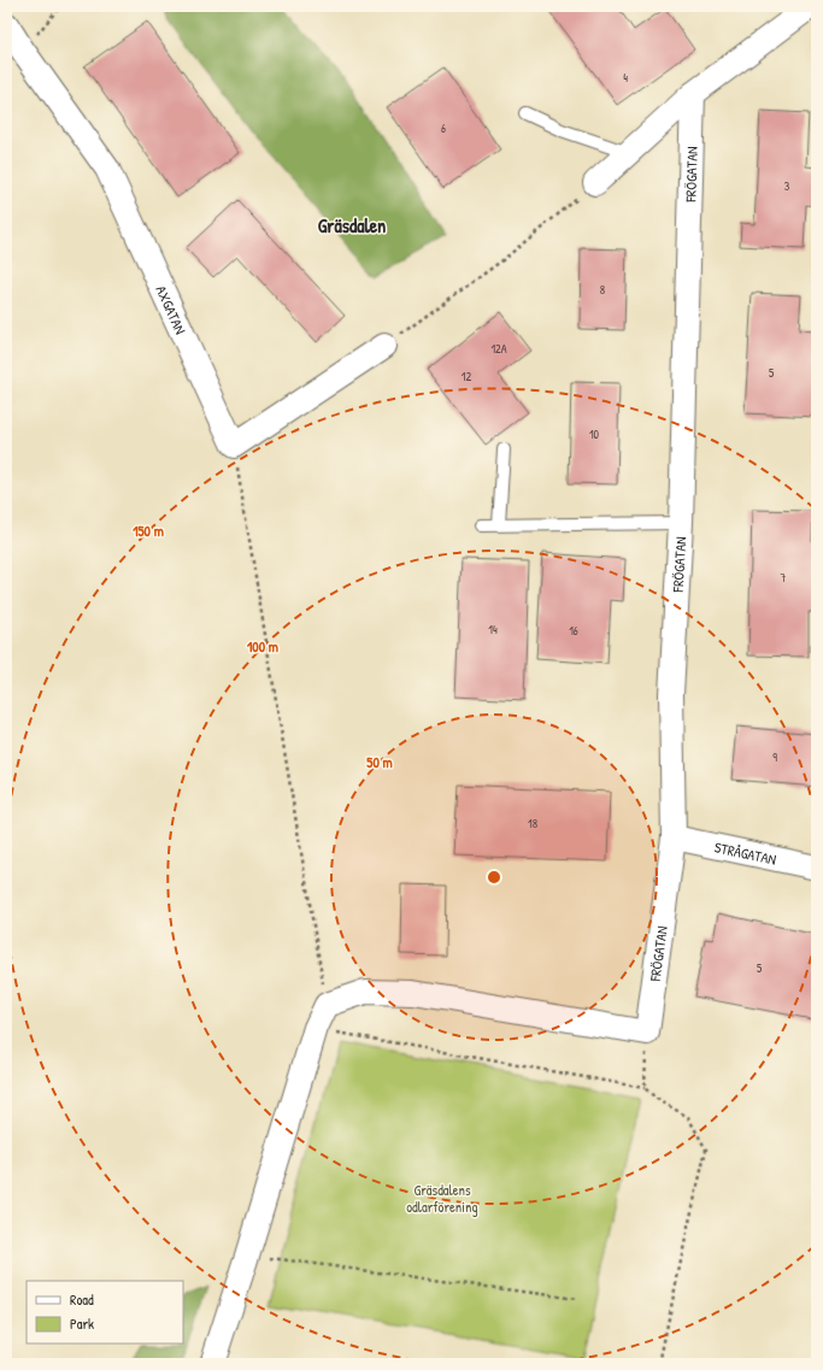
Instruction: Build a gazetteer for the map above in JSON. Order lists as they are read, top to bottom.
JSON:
{
  "streets": {
    "street": ["FRÖGATAN", "AXGATAN", "STRÅGATAN"]
  },
  "crossings": [
    ["FRÖGATAN", "STRÅGATAN"]
  ],
  "districts": ["Gräsdalen"],
  "parks": ["Gräsdalens odlarförening"],
  "house_numbers": [
    "4",
    "6",
    "3",
    "8",
    "12A",
    "5",
    "12",
    "10",
    "7",
    "14",
    "16",
    "9",
    "18",
    "5"
  ],
  "legend": ["Road", "Park"],
  "rings": ["150 m", "100 m", "50 m"]
}
